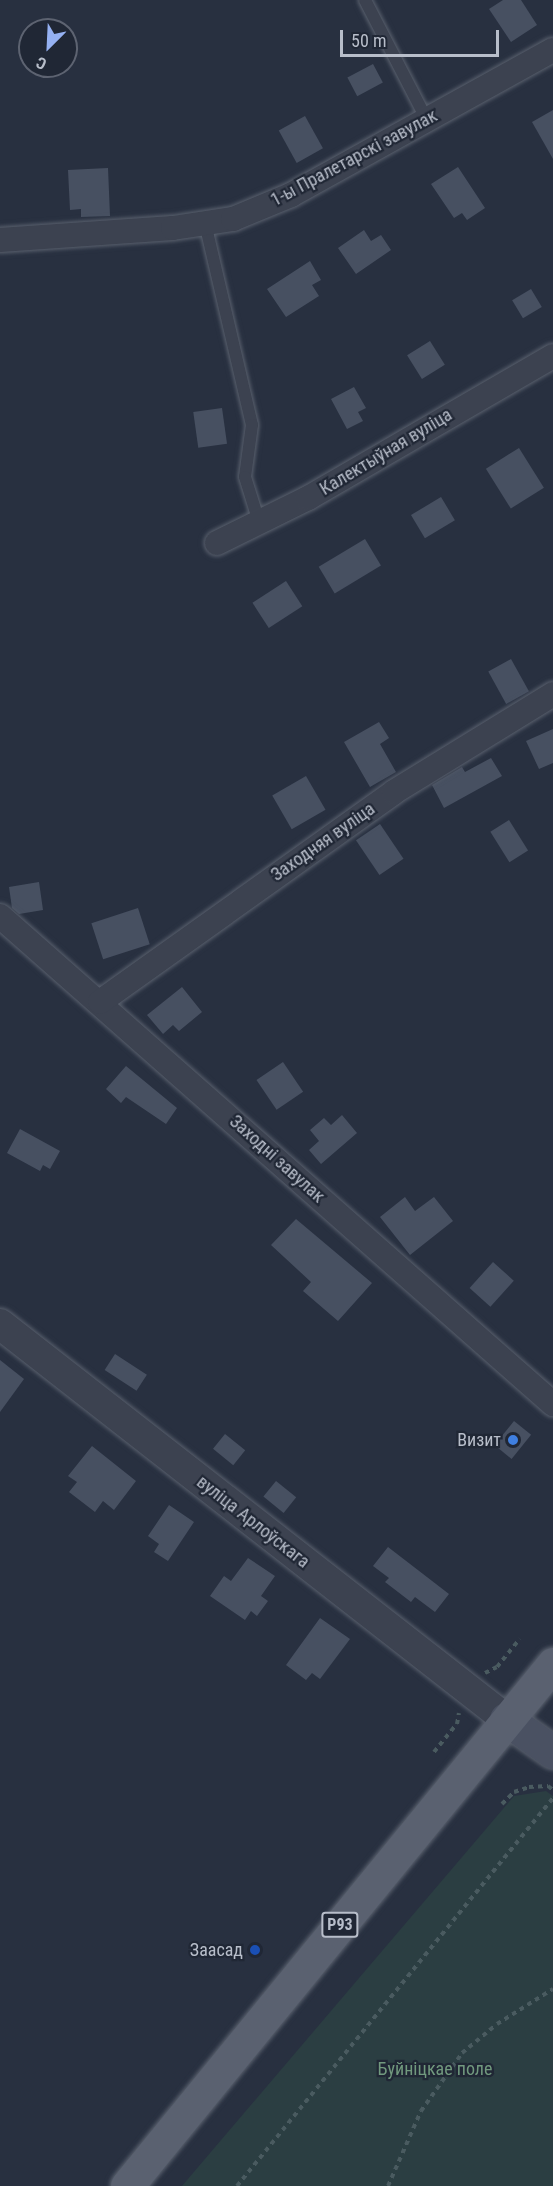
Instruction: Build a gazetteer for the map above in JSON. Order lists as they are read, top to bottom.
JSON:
{
  "streets": {
    "main road": ["Р93"],
    "street": [
      "1-ы Пралетарскі завулак",
      "Калектыўная вуліца",
      "Заходняя вуліца",
      "Заходні завулак",
      "вуліца Арлоўскага"
    ]
  },
  "crossings": [
    ["Заходняя вуліца", "Заходні завулак"],
    ["вуліца Арлоўскага", "Р93"]
  ],
  "parks": ["Буйніцкае поле"],
  "places": ["Визит", "Заасад"],
  "scale_bar": "50 m",
  "north": "bottom left"
}
